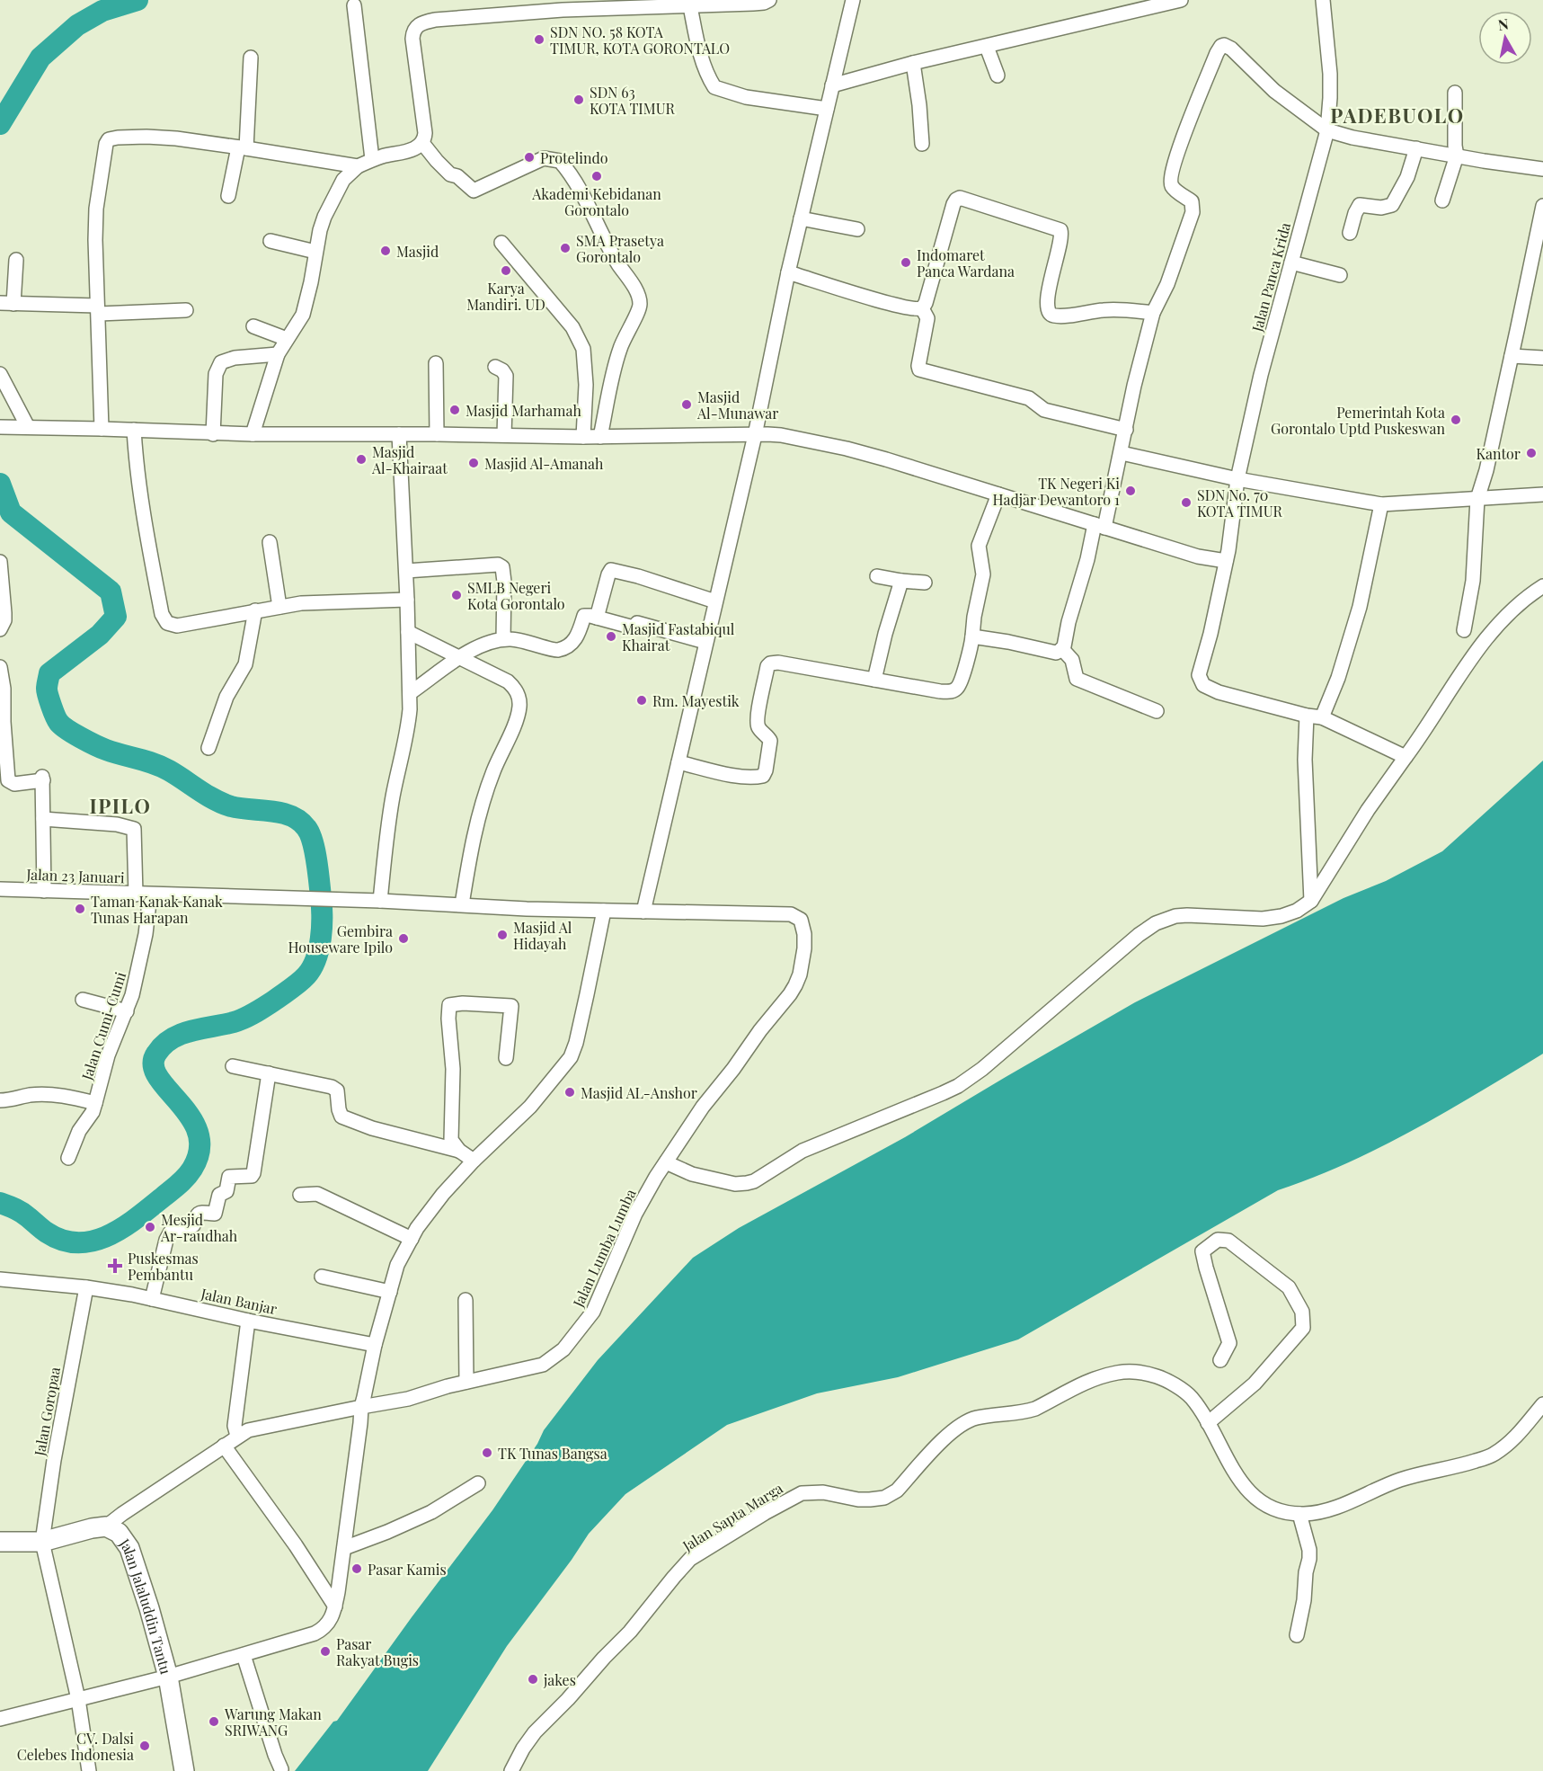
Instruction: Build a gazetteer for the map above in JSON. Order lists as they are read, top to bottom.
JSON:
{
  "streets": {
    "highway": ["Jalan Jalaluddin Tantu"],
    "street": [
      "Jalan Panca Krida",
      "Jalan 23 Januari",
      "Jalan Cumi-Cumi",
      "Jalan Lumba Lumba",
      "Jalan Banjar",
      "Jalan Goropaa",
      "Jalan Sapta Marga"
    ]
  },
  "crossings": [
    ["Jalan 23 Januari", "Jalan Cumi-Cumi"],
    ["Jalan 23 Januari", "Jalan Lumba Lumba"],
    ["Jalan Lumba Lumba", "Jalan Jalaluddin Tantu"],
    ["Jalan Banjar", "Jalan Goropaa"],
    ["Jalan Goropaa", "Jalan Jalaluddin Tantu"]
  ],
  "districts": ["PADEBUOLO", "IPILO"],
  "places": {
    "other": [
      "SDN NO. 58 KOTA TIMUR, KOTA GORONTALO",
      "SDN 63 KOTA TIMUR",
      "Protelindo",
      "Akademi Kebidanan Gorontalo",
      "SMA Prasetya Gorontalo",
      "Masjid",
      "Indomaret Panca Wardana",
      "Karya Mandiri. UD",
      "Masjid Al-Munawar",
      "Masjid Marhamah",
      "Pemerintah Kota Gorontalo Uptd Puskeswan",
      "Kantor",
      "Masjid Al-Khairaat",
      "Masjid Al-Amanah",
      "TK Negeri Ki Hadjar Dewantoro 1",
      "SDN No. 70 KOTA TIMUR",
      "SMLB Negeri Kota Gorontalo",
      "Masjid Fastabiqul Khairat",
      "Rm. Mayestik",
      "Taman Kanak Kanak Tunas Harapan",
      "Masjid Al Hidayah",
      "Gembira Houseware Ipilo",
      "Masjid AL-Anshor",
      "Mesjid Ar-raudhah",
      "TK Tunas Bangsa",
      "Pasar Kamis",
      "Pasar Rakyat Bugis",
      "jakes",
      "Warung Makan SRIWANG",
      "CV. Dalsi Celebes Indonesia"
    ],
    "health": ["Puskesmas Pembantu"]
  },
  "north": "top"
}
